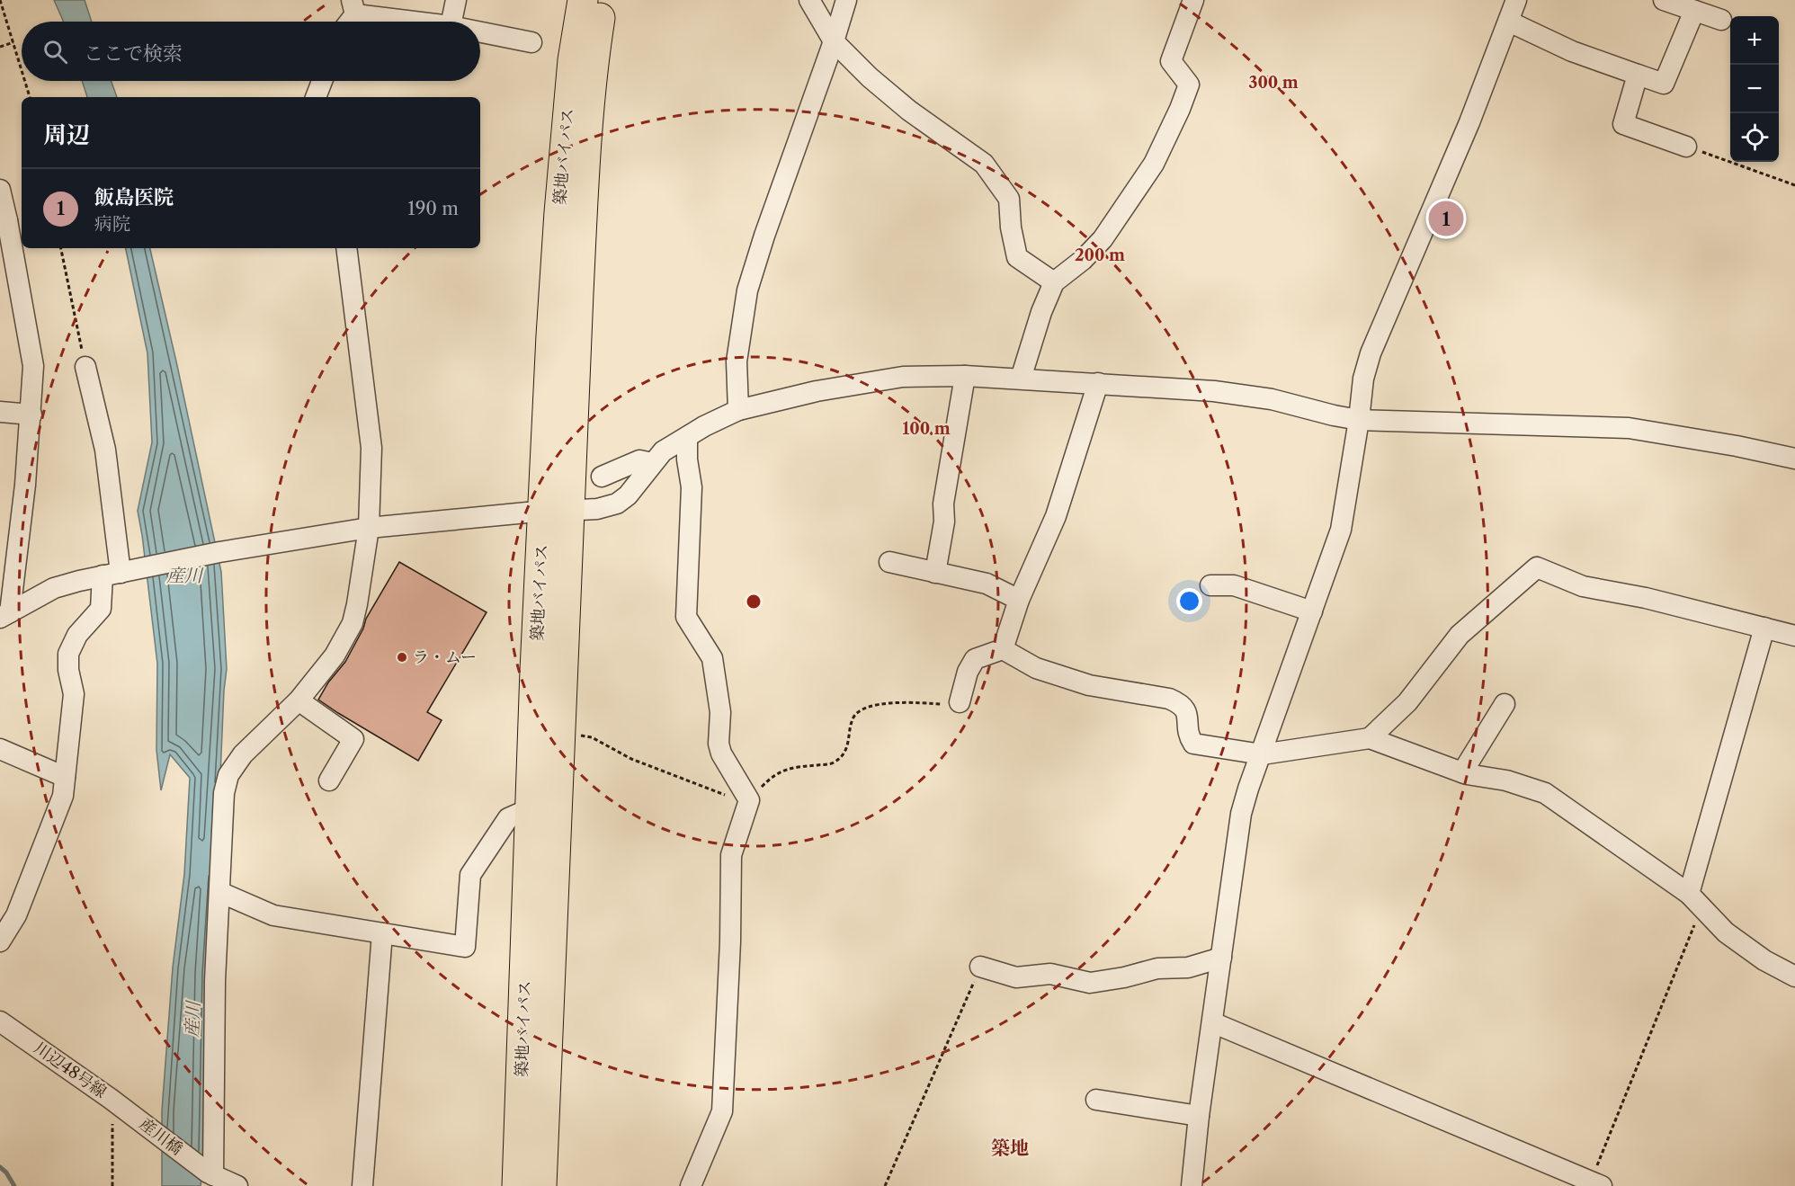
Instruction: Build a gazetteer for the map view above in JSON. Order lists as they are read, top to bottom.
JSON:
{
  "streets": {
    "highway": ["築地バイパス"],
    "street": ["川辺48号線", "産川橋"]
  },
  "crossings": [
    ["川辺48号線", "産川橋"]
  ],
  "districts": ["築地"],
  "water": ["産川"],
  "places": ["ラ・ムー"],
  "page": {
    "map_buttons": ["+", "−"],
    "search": "ここで検索",
    "heading": "周辺",
    "list": [
      {
        "mark": "1",
        "name": "飯島医院",
        "note": "病院",
        "value": "190 m"
      }
    ],
    "pins": "1"
  },
  "rings": ["300 m", "200 m", "100 m"]
}
